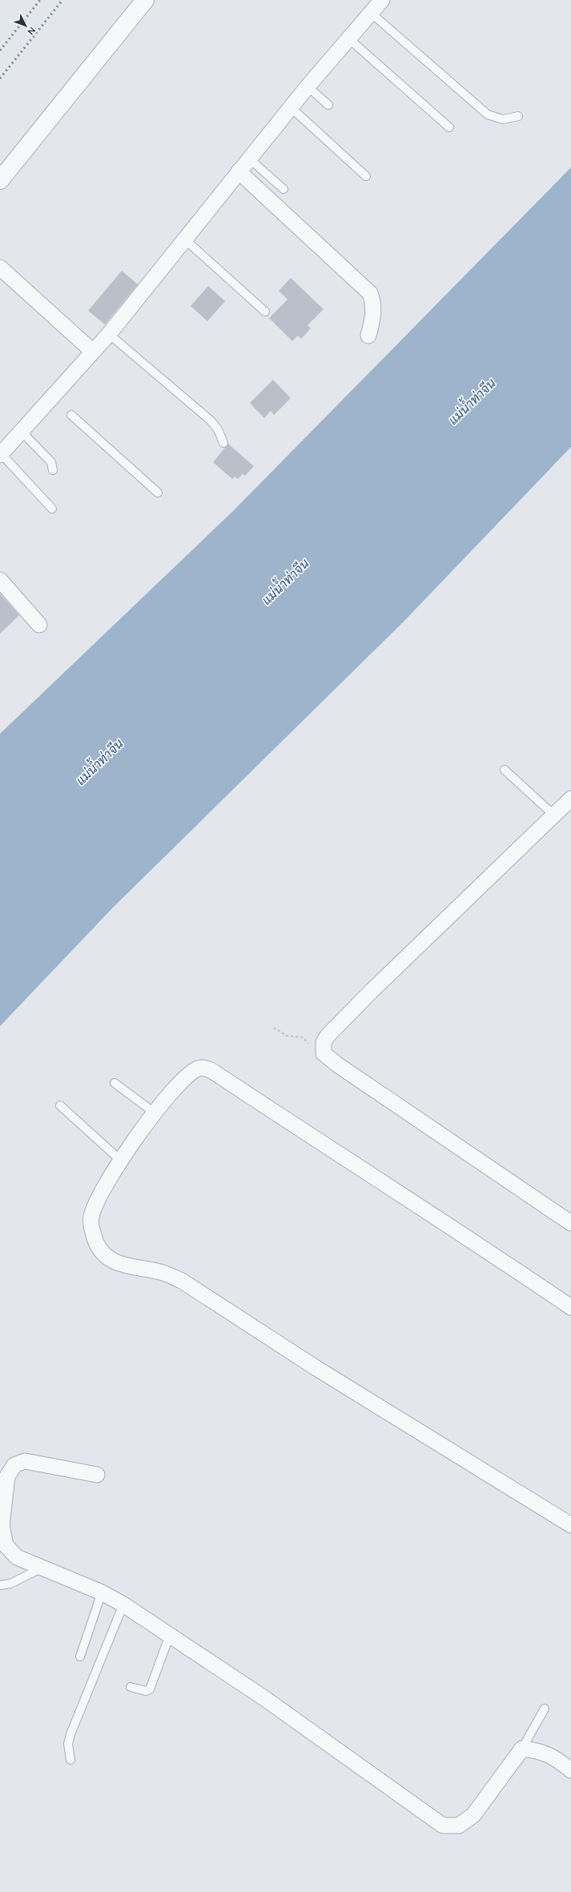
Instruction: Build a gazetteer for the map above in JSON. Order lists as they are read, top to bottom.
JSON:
{
  "water": ["แม่น้ำท่าจีน"],
  "north": "bottom right"
}
